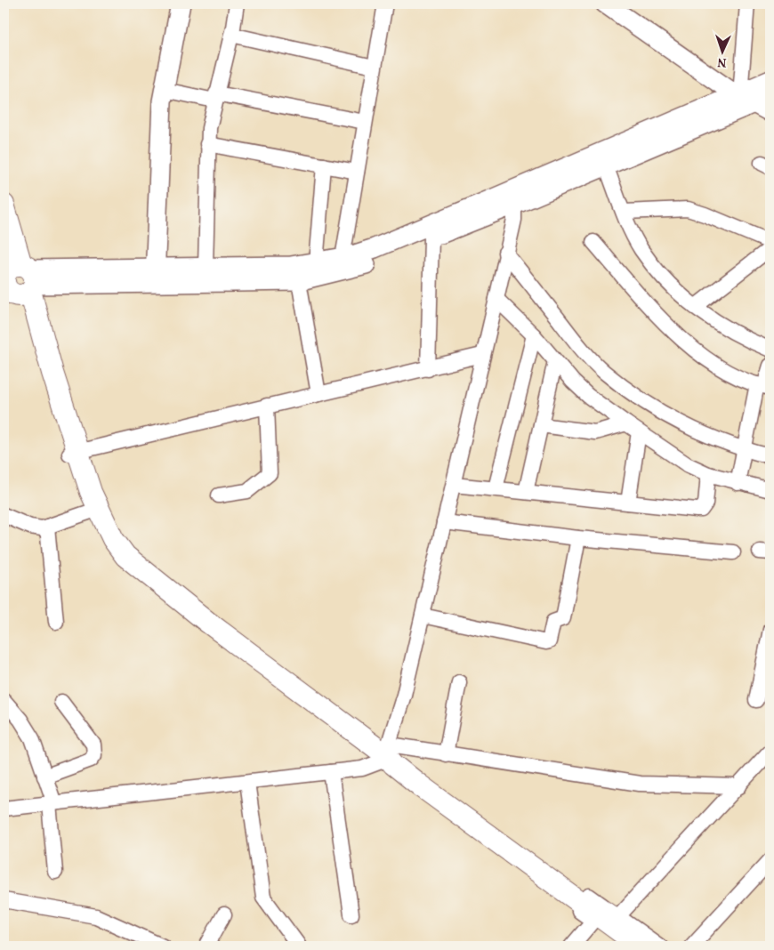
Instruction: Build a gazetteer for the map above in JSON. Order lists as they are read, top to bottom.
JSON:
{
  "north": "bottom"
}
